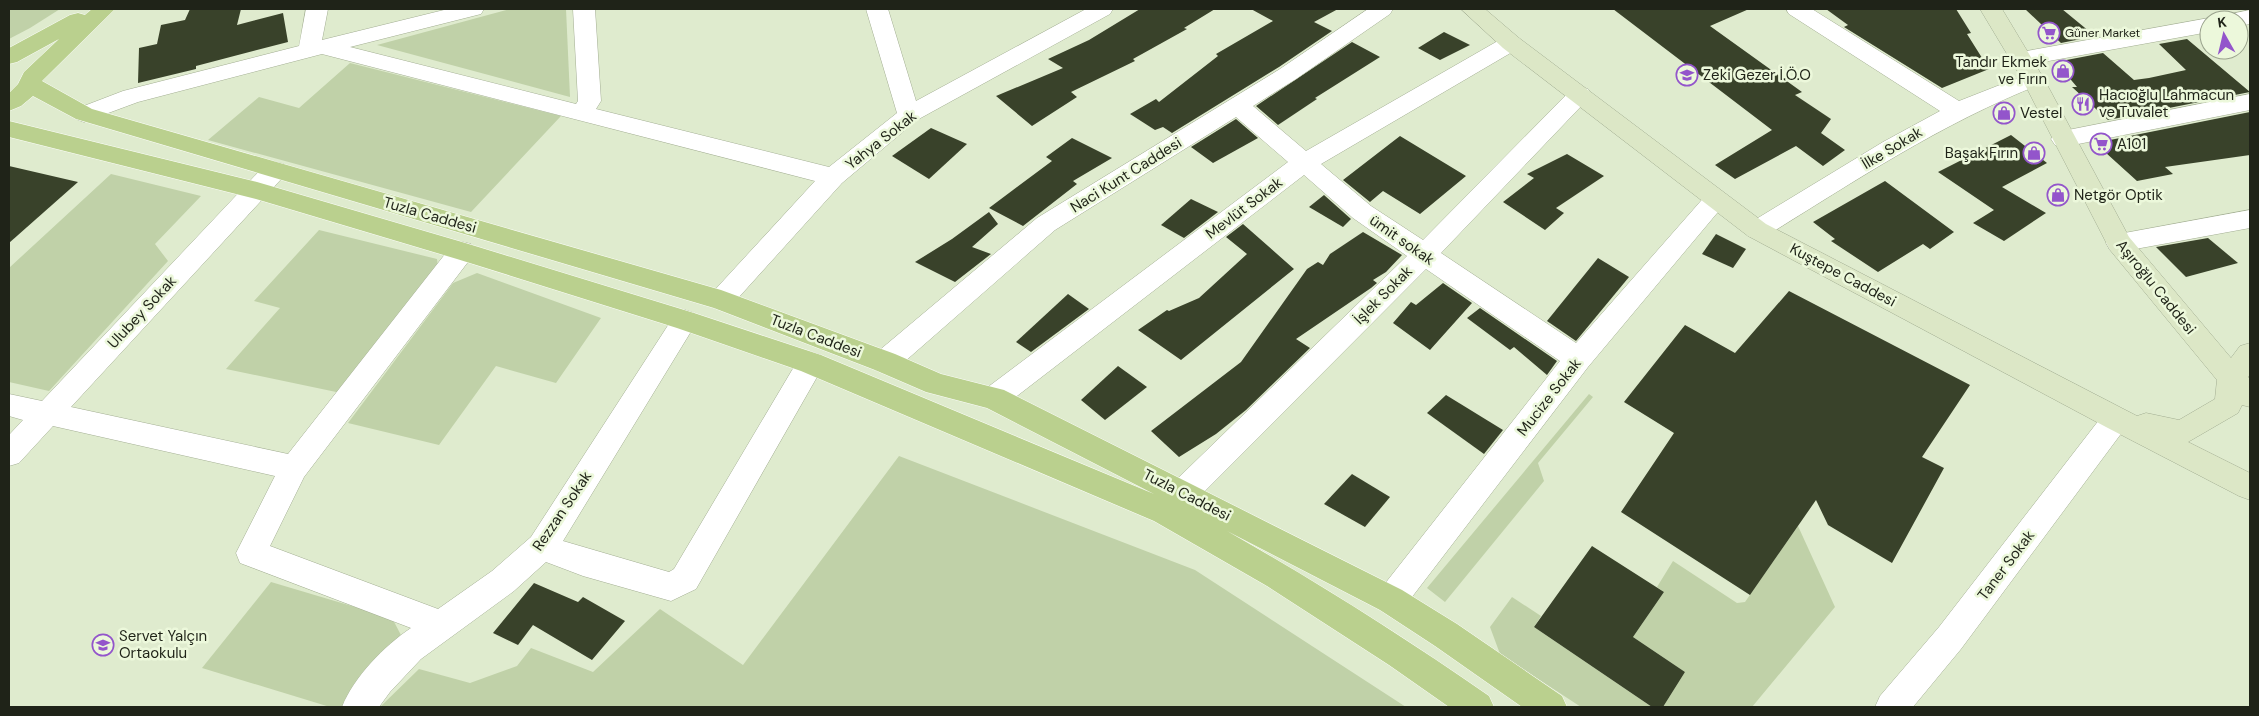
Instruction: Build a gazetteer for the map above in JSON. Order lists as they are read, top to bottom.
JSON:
{
  "streets": {
    "main road": ["Tuzla Caddesi"],
    "street": [
      "Yahya Sokak",
      "İlke Sokak",
      "Naci Kunt Caddesi",
      "Mevlüt Sokak",
      "ümit sokak",
      "Kuştepe Caddesi",
      "Aşıroğlu Caddesi",
      "İşlek Sokak",
      "Ulubey Sokak",
      "Mucize Sokak",
      "Rezzan Sokak",
      "Taner Sokak"
    ]
  },
  "crossings": [
    ["Yahya Sokak", "Tuzla Caddesi"],
    ["İlke Sokak", "Kuştepe Caddesi"],
    ["İlke Sokak", "Aşıroğlu Caddesi"],
    ["Naci Kunt Caddesi", "Tuzla Caddesi"],
    ["Naci Kunt Caddesi", "ümit sokak"],
    ["Mevlüt Sokak", "Tuzla Caddesi"],
    ["Mevlüt Sokak", "ümit sokak"],
    ["Mevlüt Sokak", "Kuştepe Caddesi"],
    ["Tuzla Caddesi", "İşlek Sokak"],
    ["Tuzla Caddesi", "Ulubey Sokak"],
    ["Tuzla Caddesi", "Mucize Sokak"],
    ["Tuzla Caddesi", "Rezzan Sokak"],
    ["ümit sokak", "İşlek Sokak"],
    ["ümit sokak", "Mucize Sokak"],
    ["Kuştepe Caddesi", "İşlek Sokak"],
    ["Kuştepe Caddesi", "Mucize Sokak"],
    ["Kuştepe Caddesi", "Taner Sokak"]
  ],
  "places": {
    "supermarket": ["Güner Market", "A101"],
    "shop": [
      "Tandır Ekmek ve Fırın",
      "Vestel",
      "Başak Fırın",
      "Netgör Optik"
    ],
    "school or university": ["Zeki Gezer İ.Ö.O", "Servet Yalçın Ortaokulu"],
    "restaurant": ["Hacıoğlu Lahmacun ve Tuvalet"]
  },
  "north": "top"
}
